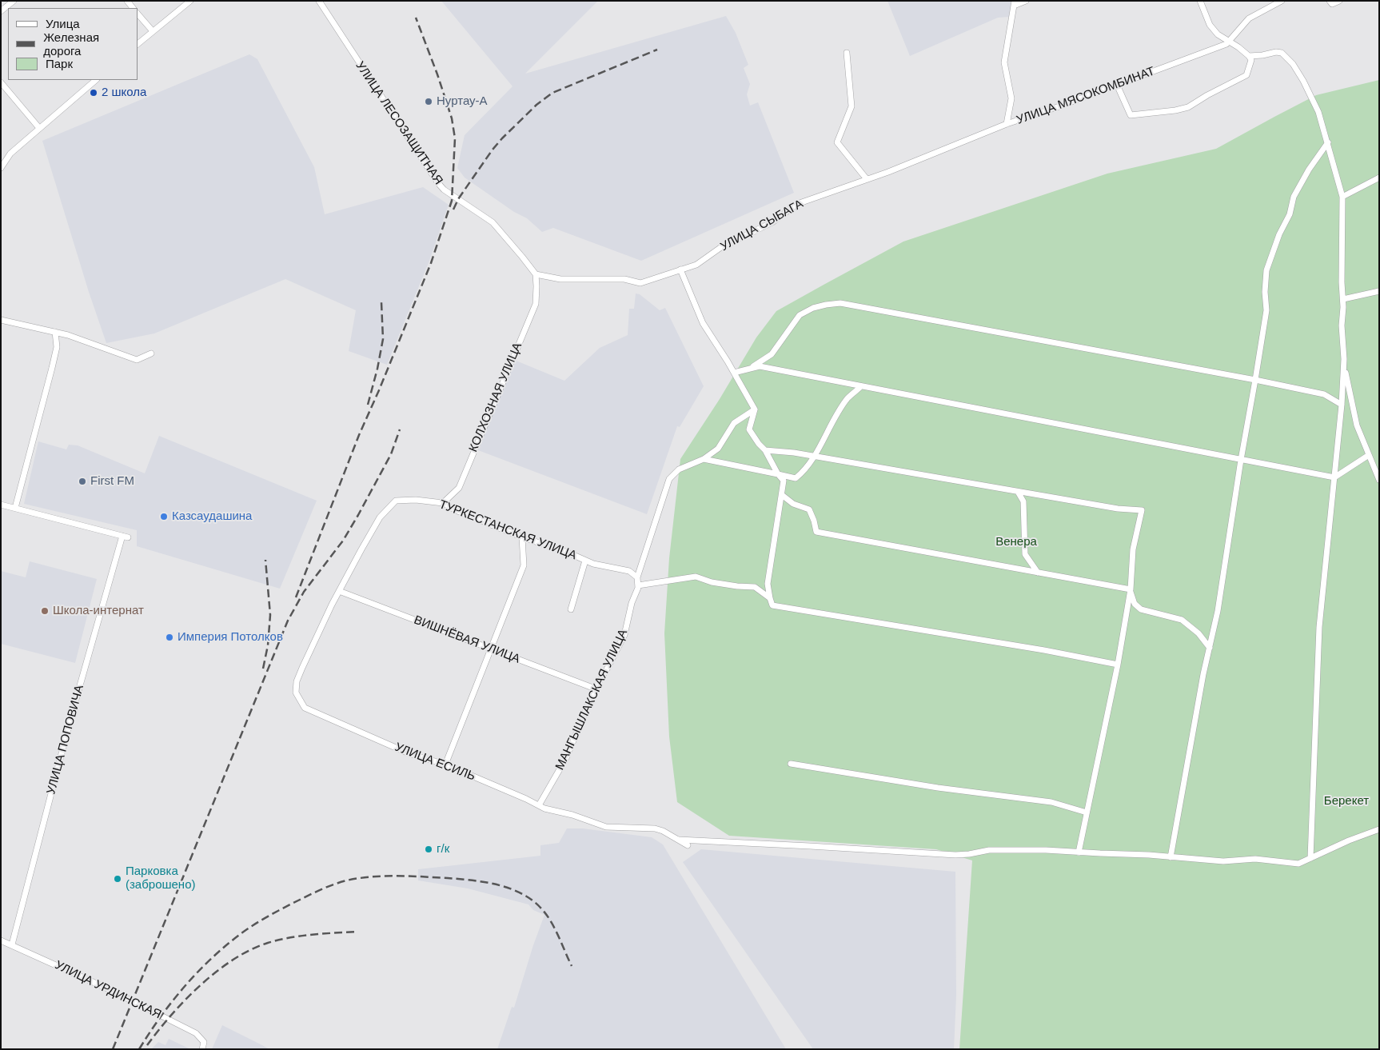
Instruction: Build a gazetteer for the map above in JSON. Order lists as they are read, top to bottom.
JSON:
{
  "streets": {
    "street": [
      "УЛИЦА МЯСОКОМБИНАТ",
      "УЛИЦА ЛЕСОЗАЩИТНАЯ",
      "УЛИЦА СЫБАГА",
      "КОЛХОЗНАЯ УЛИЦА",
      "ТУРКЕСТАНСКАЯ УЛИЦА",
      "ВИШНЁВАЯ УЛИЦА",
      "МАНГЫШЛАКСКАЯ УЛИЦА",
      "УЛИЦА ПОПОВИЧА",
      "УЛИЦА ЕСИЛЬ",
      "УЛИЦА УРДИНСКАЯ"
    ]
  },
  "crossings": [
    ["УЛИЦА МЯСОКОМБИНАТ", "УЛИЦА СЫБАГА"],
    ["УЛИЦА ЛЕСОЗАЩИТНАЯ", "УЛИЦА СЫБАГА"],
    ["УЛИЦА ЛЕСОЗАЩИТНАЯ", "КОЛХОЗНАЯ УЛИЦА"],
    ["УЛИЦА СЫБАГА", "КОЛХОЗНАЯ УЛИЦА"],
    ["КОЛХОЗНАЯ УЛИЦА", "ТУРКЕСТАНСКАЯ УЛИЦА"],
    ["ТУРКЕСТАНСКАЯ УЛИЦА", "ВИШНЁВАЯ УЛИЦА"],
    ["ТУРКЕСТАНСКАЯ УЛИЦА", "МАНГЫШЛАКСКАЯ УЛИЦА"],
    ["ТУРКЕСТАНСКАЯ УЛИЦА", "УЛИЦА ЕСИЛЬ"],
    ["ВИШНЁВАЯ УЛИЦА", "МАНГЫШЛАКСКАЯ УЛИЦА"],
    ["ВИШНЁВАЯ УЛИЦА", "УЛИЦА ЕСИЛЬ"],
    ["МАНГЫШЛАКСКАЯ УЛИЦА", "УЛИЦА ЕСИЛЬ"],
    ["УЛИЦА ПОПОВИЧА", "УЛИЦА УРДИНСКАЯ"]
  ],
  "parks": ["Венера", "Берекет"],
  "places": [
    "2 школа",
    "Нуртау-А",
    "First FM",
    "Казсаудашина",
    "Школа-интернат",
    "Империя Потолков",
    "г/к",
    "Парковка (заброшено)"
  ],
  "legend": ["Улица", "Железная дорога", "Парк"]
}
